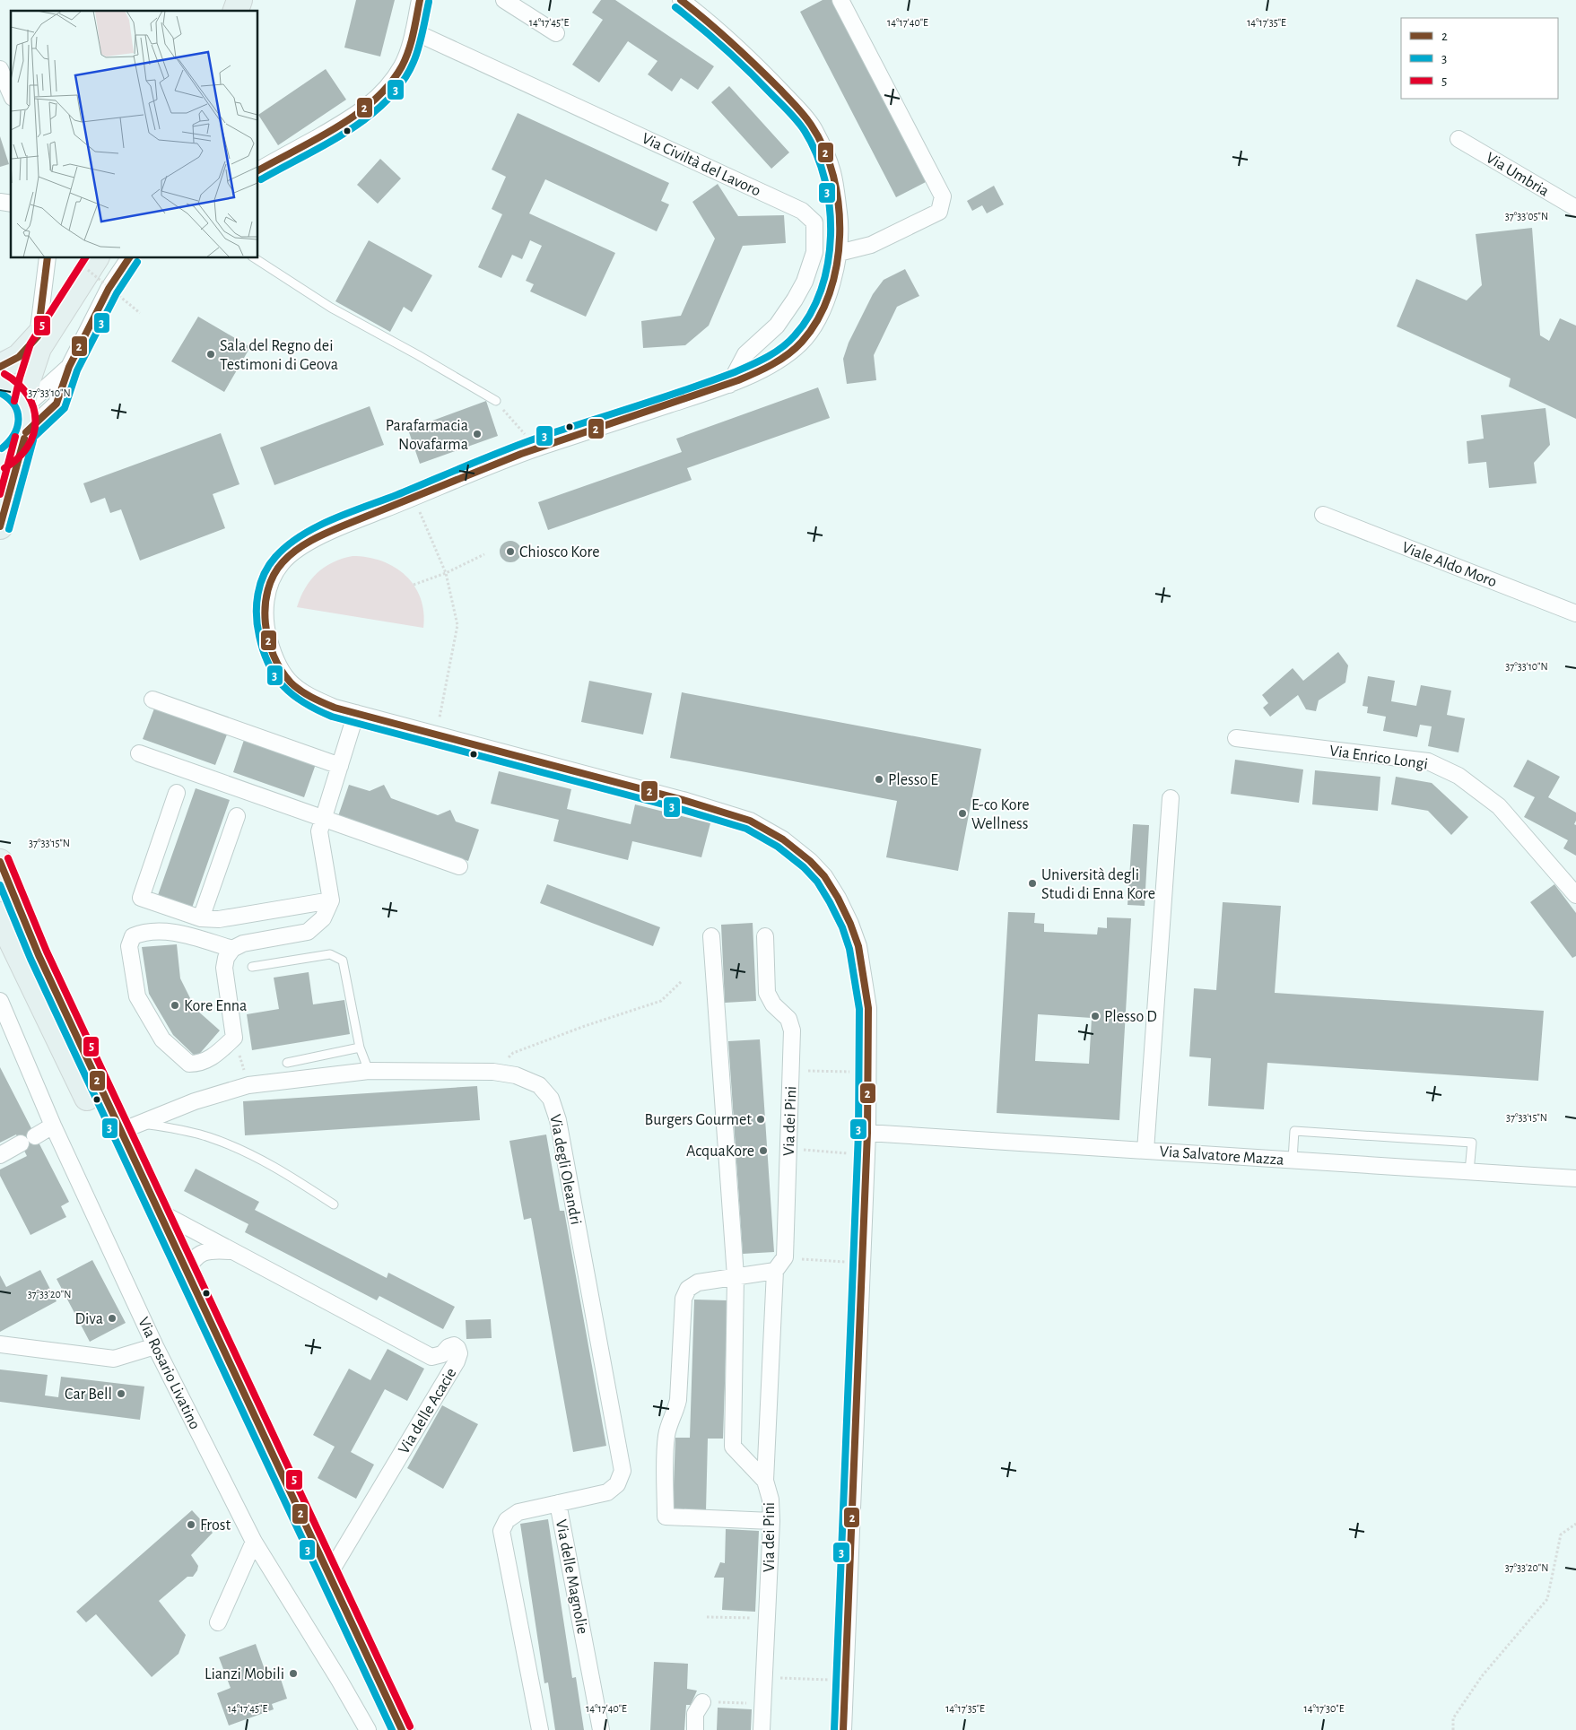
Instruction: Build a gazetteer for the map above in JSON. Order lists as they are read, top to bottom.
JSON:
{
  "streets": {
    "street": [
      "Via Civiltà del Lavoro",
      "Via Umbria",
      "Viale Aldo Moro",
      "Via Enrico Longi",
      "Via dei Pini",
      "Via Salvatore Mazza",
      "Via degli Oleandri",
      "Via Rosario Livatino",
      "Via delle Acacie",
      "Via delle Magnolie"
    ]
  },
  "crossings": [
    ["Via degli Oleandri", "Via delle Magnolie"]
  ],
  "places": [
    "Sala del Regno dei Testimoni di Geova",
    "Parafarmacia Novafarma",
    "Chiosco Kore",
    "Plesso E",
    "E-co Kore Wellness",
    "Università degli Studi di Enna Kore",
    "Kore Enna",
    "Plesso D",
    "Burgers Gourmet",
    "AcquaKore",
    "Diva",
    "Car Bell",
    "Frost",
    "Lianzi Mobili"
  ],
  "lines": ["transit line 2", "transit line 3", "transit line 5"],
  "legend": ["2", "3", "5"],
  "coordinates": [
    "14°17'45\"E",
    "14°17'40\"E",
    "14°17'35\"E",
    "37°33'05\"N",
    "37°33'10\"N",
    "37°33'15\"N",
    "37°33'20\"N",
    "14°17'30\"E"
  ]
}
